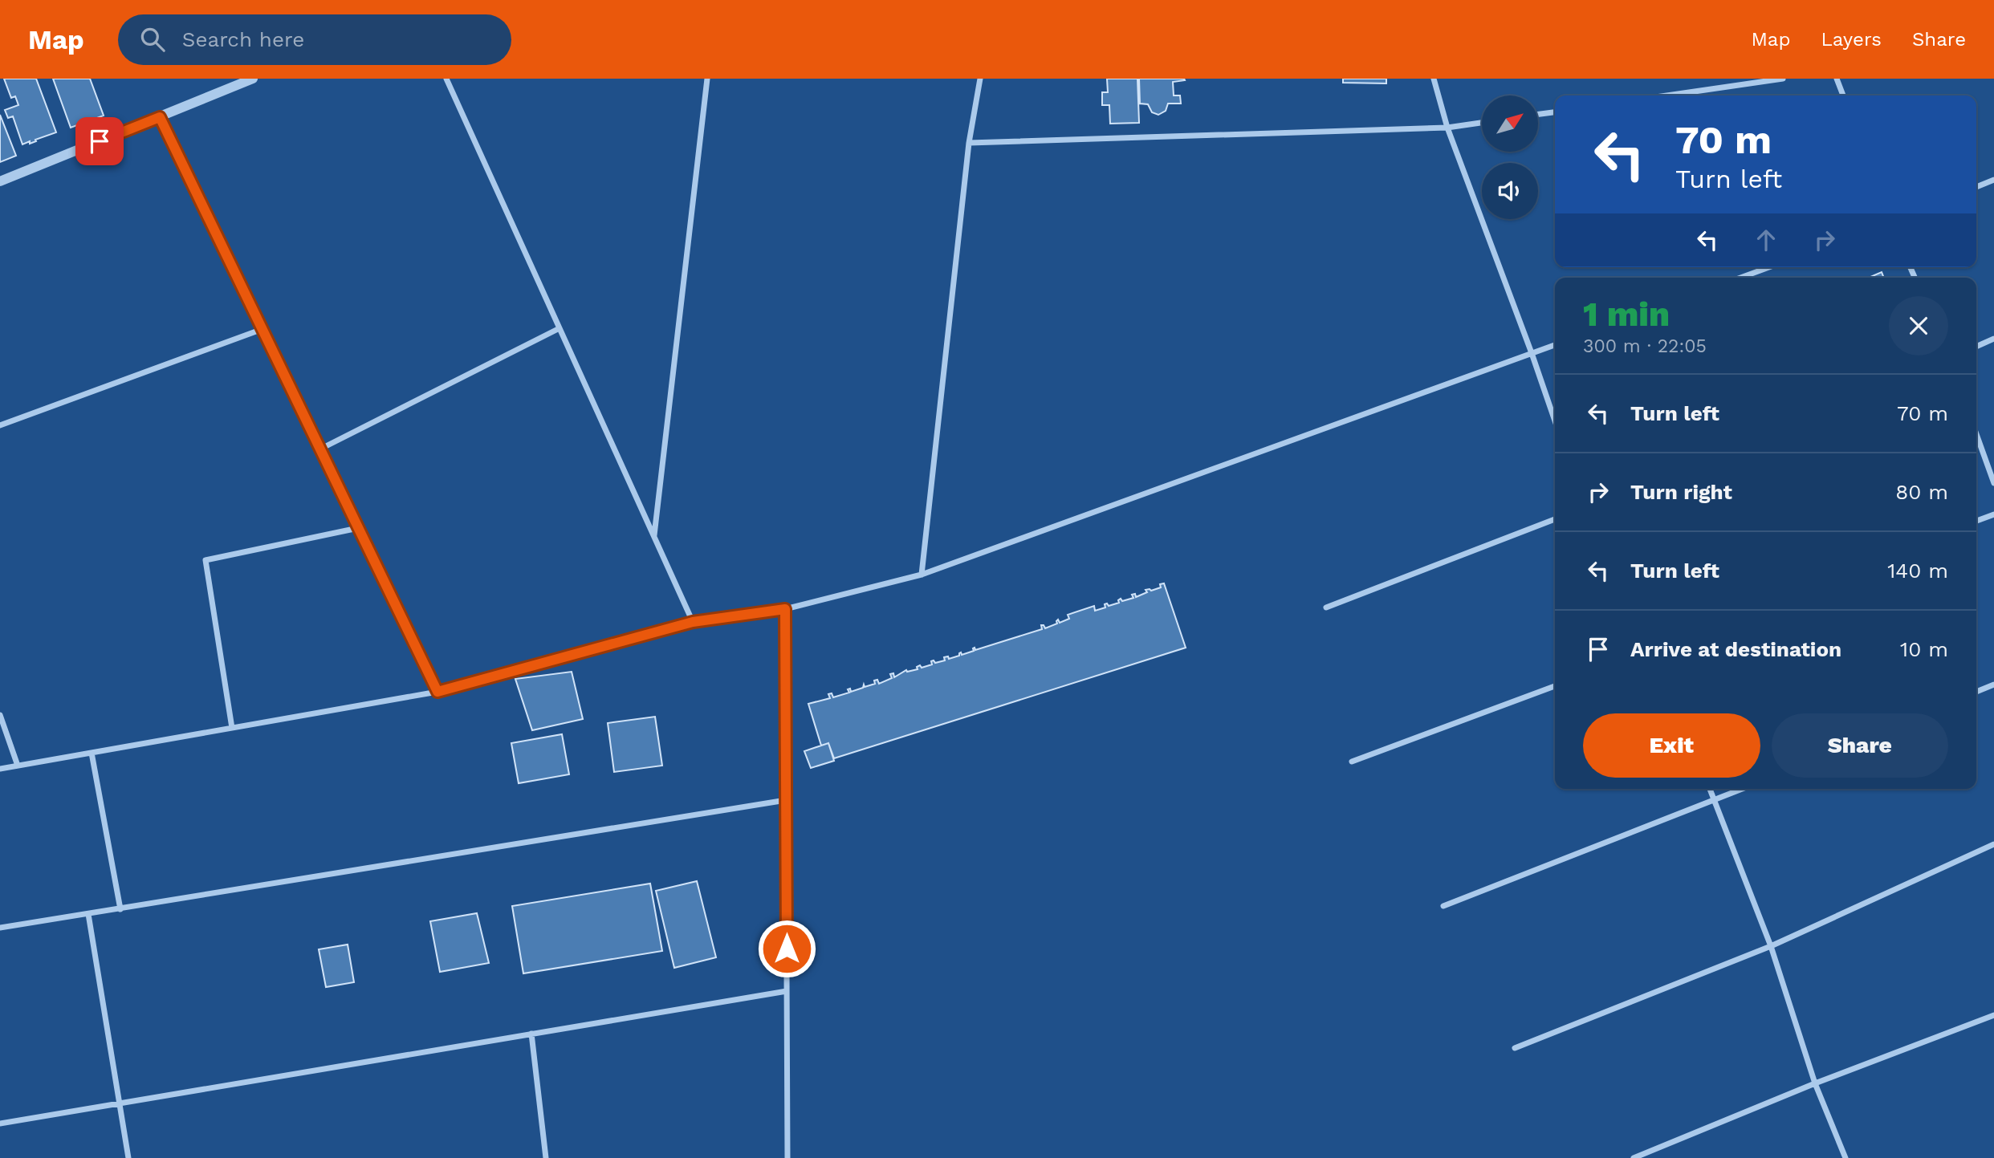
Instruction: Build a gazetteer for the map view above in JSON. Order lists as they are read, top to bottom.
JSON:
{
  "north": "top right",
  "page": {
    "header": "Map",
    "search": "Search here",
    "nav": ["Map", "Layers", "Share"],
    "turn": ["70 m", "Turn left"],
    "heading": ["1 min", "300 m · 22:05"],
    "list": [
      {
        "name": "Turn left",
        "value": "70 m"
      },
      {
        "name": "Turn right",
        "value": "80 m"
      },
      {
        "name": "Turn left",
        "value": "140 m"
      },
      {
        "name": "Arrive at destination",
        "value": "10 m"
      }
    ],
    "buttons": ["Exit", "Share"]
  }
}
